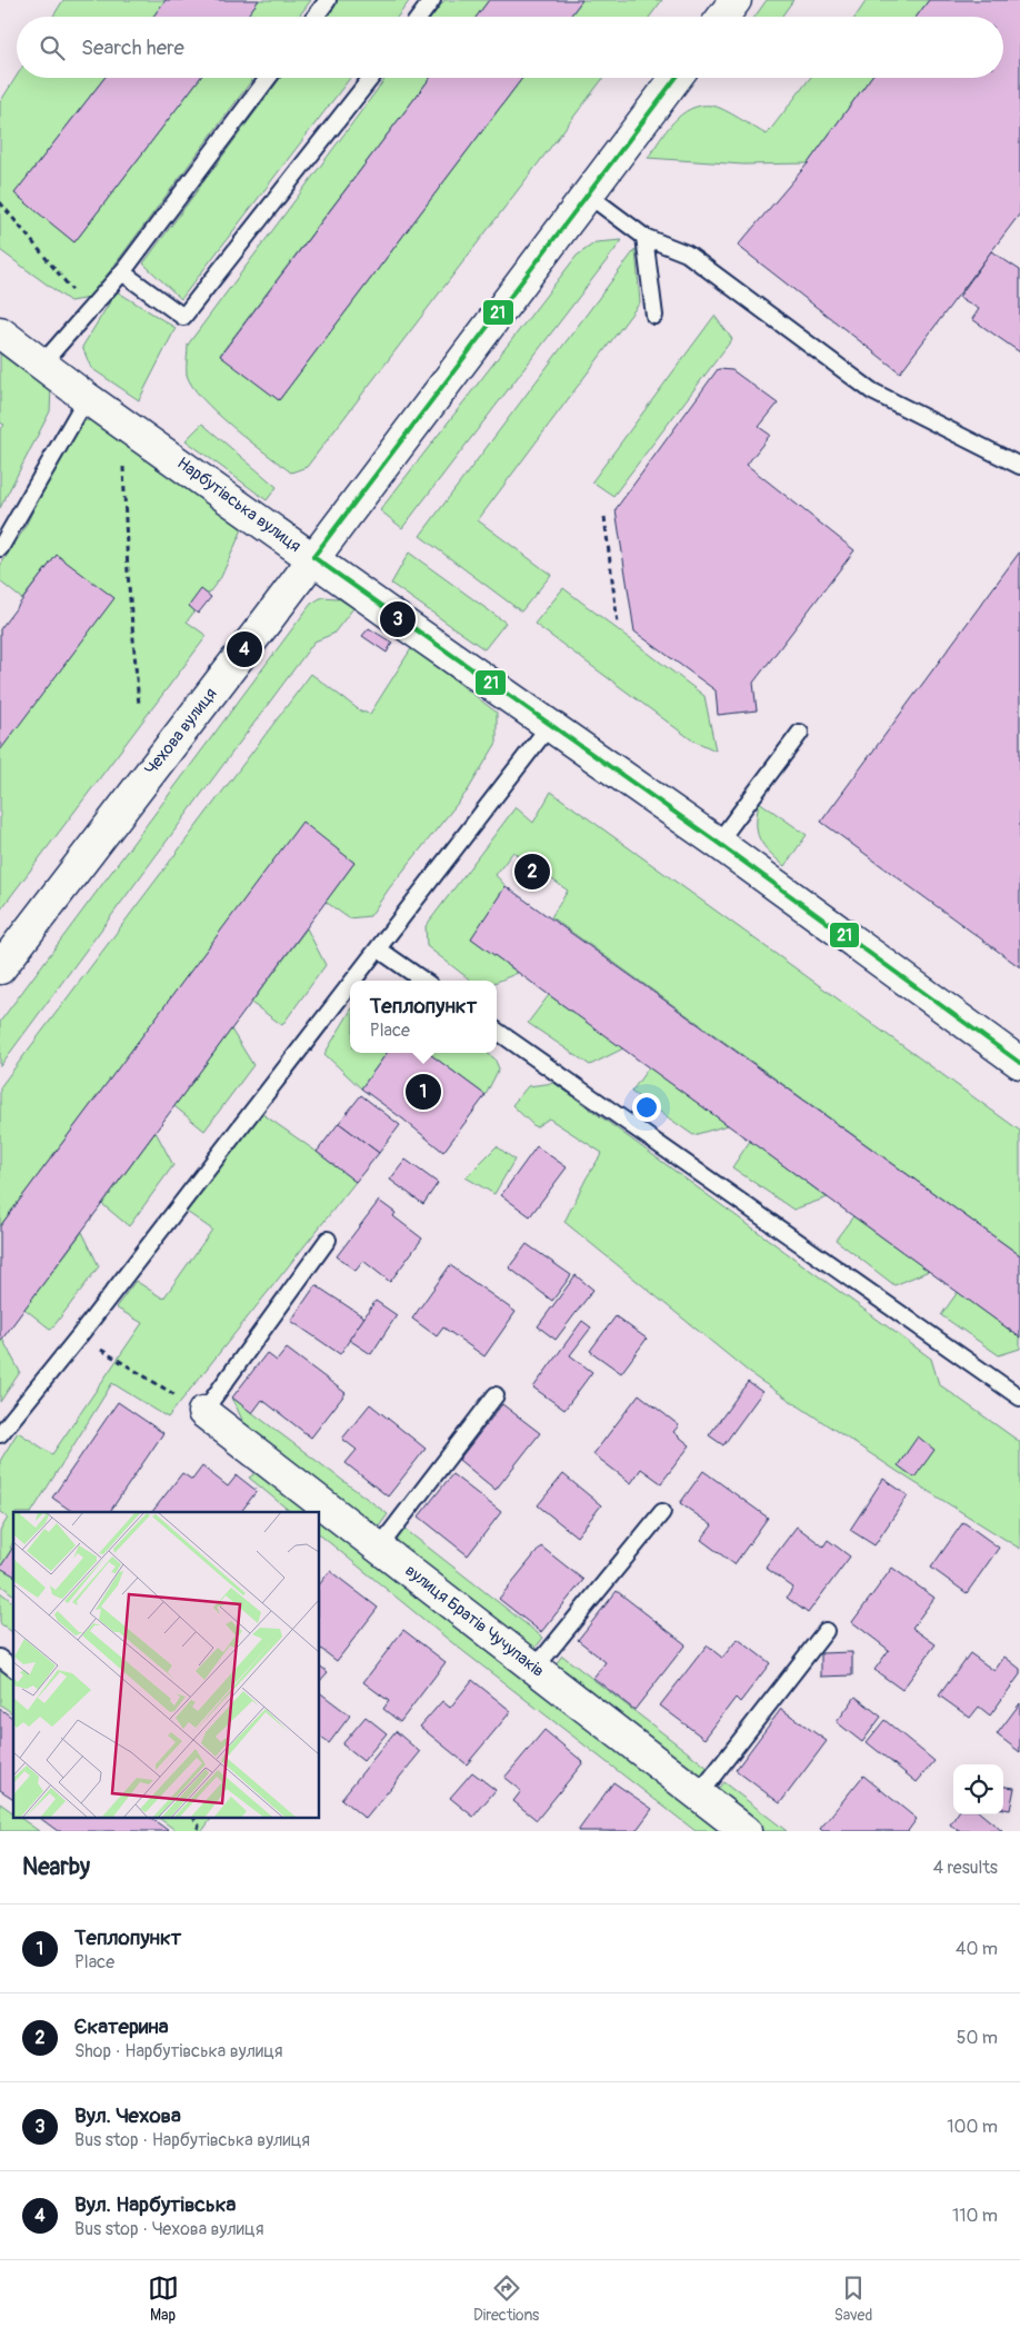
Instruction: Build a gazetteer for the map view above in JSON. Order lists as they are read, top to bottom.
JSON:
{
  "streets": {
    "street": ["Нарбутівська вулиця", "Чехова вулиця", "вулиця Братів Чучупаків"]
  },
  "crossings": [
    ["Нарбутівська вулиця", "Чехова вулиця"]
  ],
  "lines": ["transit line 21"],
  "page": {
    "search": "Search here",
    "pins": [
      "3",
      "4",
      "2",
      "1"
    ],
    "popup": ["Теплопункт", "Place"],
    "heading": ["Nearby", "4 results"],
    "list": [
      {
        "mark": "1",
        "name": "Теплопункт",
        "note": "Place",
        "value": "40 m"
      },
      {
        "mark": "2",
        "name": "Єкатерина",
        "note": "Shop · Нарбутівська вулиця",
        "value": "50 m"
      },
      {
        "mark": "3",
        "name": "Вул. Чехова",
        "note": "Bus stop · Нарбутівська вулиця",
        "value": "100 m"
      },
      {
        "mark": "4",
        "name": "Вул. Нарбутівська",
        "note": "Bus stop · Чехова вулиця",
        "value": "110 m"
      }
    ],
    "nav": ["Map", "Directions", "Saved"]
  }
}
